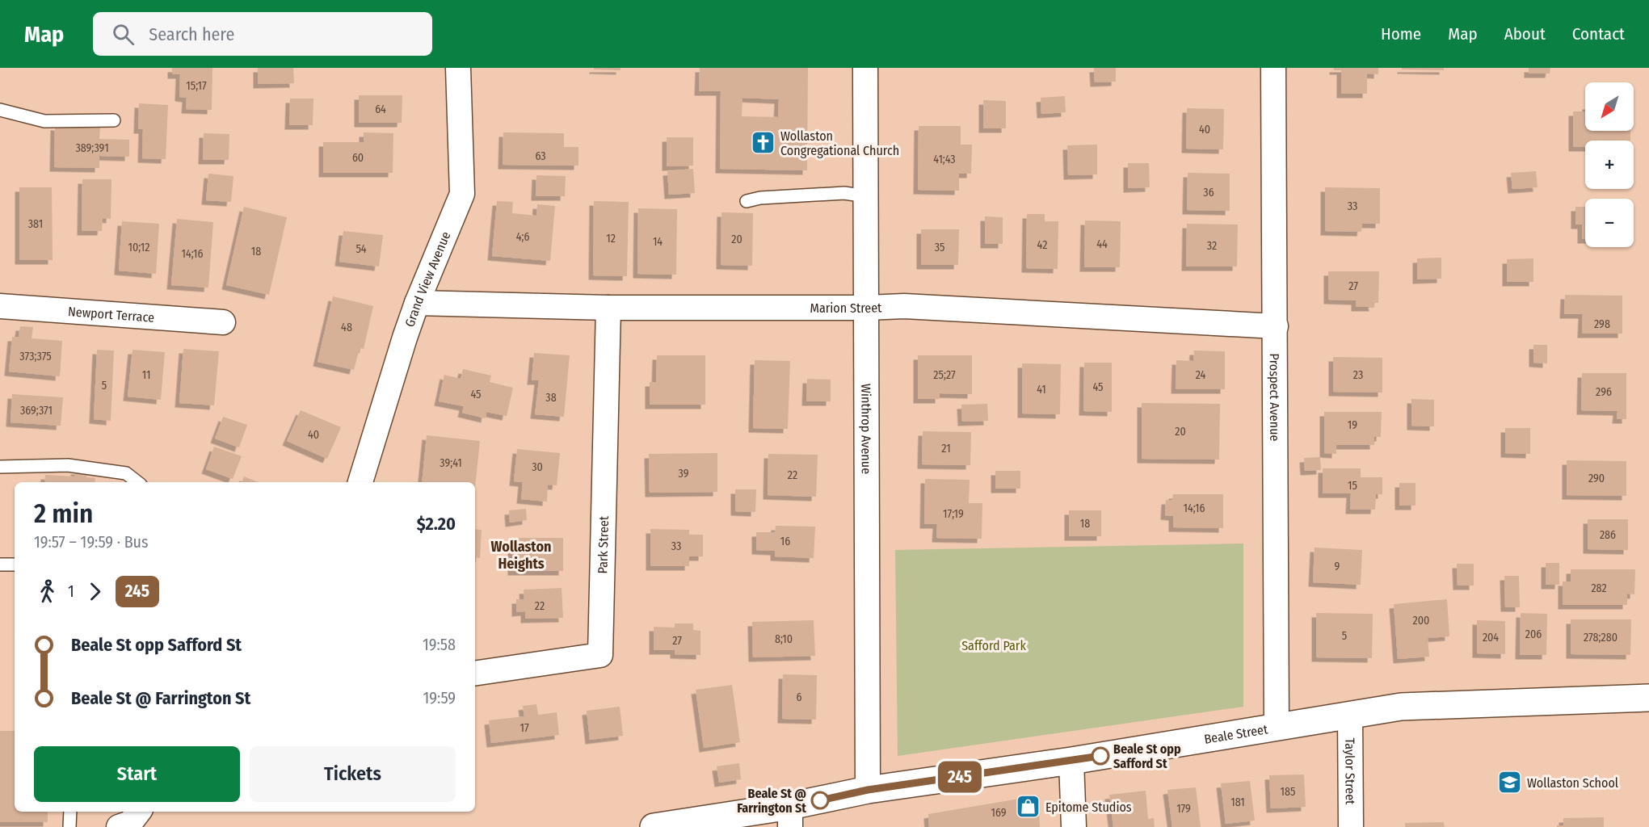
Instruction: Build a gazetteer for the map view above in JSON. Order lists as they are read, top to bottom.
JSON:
{
  "streets": {
    "main road": ["Beale Street"],
    "street": [
      "Grand View Avenue",
      "Marion Street",
      "Newport Terrace",
      "Prospect Avenue",
      "Winthrop Avenue",
      "Park Street",
      "Taylor Street"
    ]
  },
  "crossings": [
    ["Grand View Avenue", "Marion Street"],
    ["Marion Street", "Prospect Avenue"],
    ["Marion Street", "Winthrop Avenue"],
    ["Marion Street", "Park Street"],
    ["Prospect Avenue", "Beale Street"],
    ["Winthrop Avenue", "Beale Street"],
    ["Beale Street", "Taylor Street"]
  ],
  "districts": ["Wollaston Heights"],
  "parks": ["Safford Park"],
  "places": {
    "church": ["Wollaston Congregational Church"],
    "other": ["Beale St opp Safford St", "Beale St @ Farrington St"],
    "school or university": ["Wollaston School"],
    "shop": ["Epitome Studios"]
  },
  "lines": ["bus line 245"],
  "house_numbers": [
    "15;17",
    "64",
    "40",
    "389;391",
    "63",
    "60",
    "41;43",
    "36",
    "33",
    "381",
    "4;6",
    "12",
    "20",
    "14",
    "44",
    "42",
    "32",
    "10;12",
    "35",
    "54",
    "18",
    "14;16",
    "27",
    "298",
    "48",
    "373;375",
    "11",
    "25;27",
    "24",
    "23",
    "5",
    "45",
    "41",
    "296",
    "45",
    "38",
    "369;371",
    "19",
    "20",
    "40",
    "21",
    "39;41",
    "30",
    "39",
    "22",
    "290",
    "15",
    "14;16",
    "17;19",
    "18",
    "286",
    "16",
    "33",
    "9",
    "282",
    "22",
    "200",
    "206",
    "5",
    "204",
    "278;280",
    "8;10",
    "27",
    "6",
    "17",
    "185",
    "181",
    "179",
    "169"
  ],
  "north": "bottom left",
  "page": {
    "header": "Map",
    "search": "Search here",
    "nav": [
      "Home",
      "Map",
      "About",
      "Contact"
    ],
    "on_map": "245",
    "map_buttons": ["+", "−"],
    "heading": ["2 min", "19:57 – 19:59 · Bus", "$2.20"],
    "legs": ["1", "245"],
    "list": [
      {
        "name": "Beale St opp Safford St",
        "value": "19:58"
      },
      {
        "name": "Beale St @ Farrington St",
        "value": "19:59"
      }
    ],
    "buttons": ["Start", "Tickets"]
  }
}
